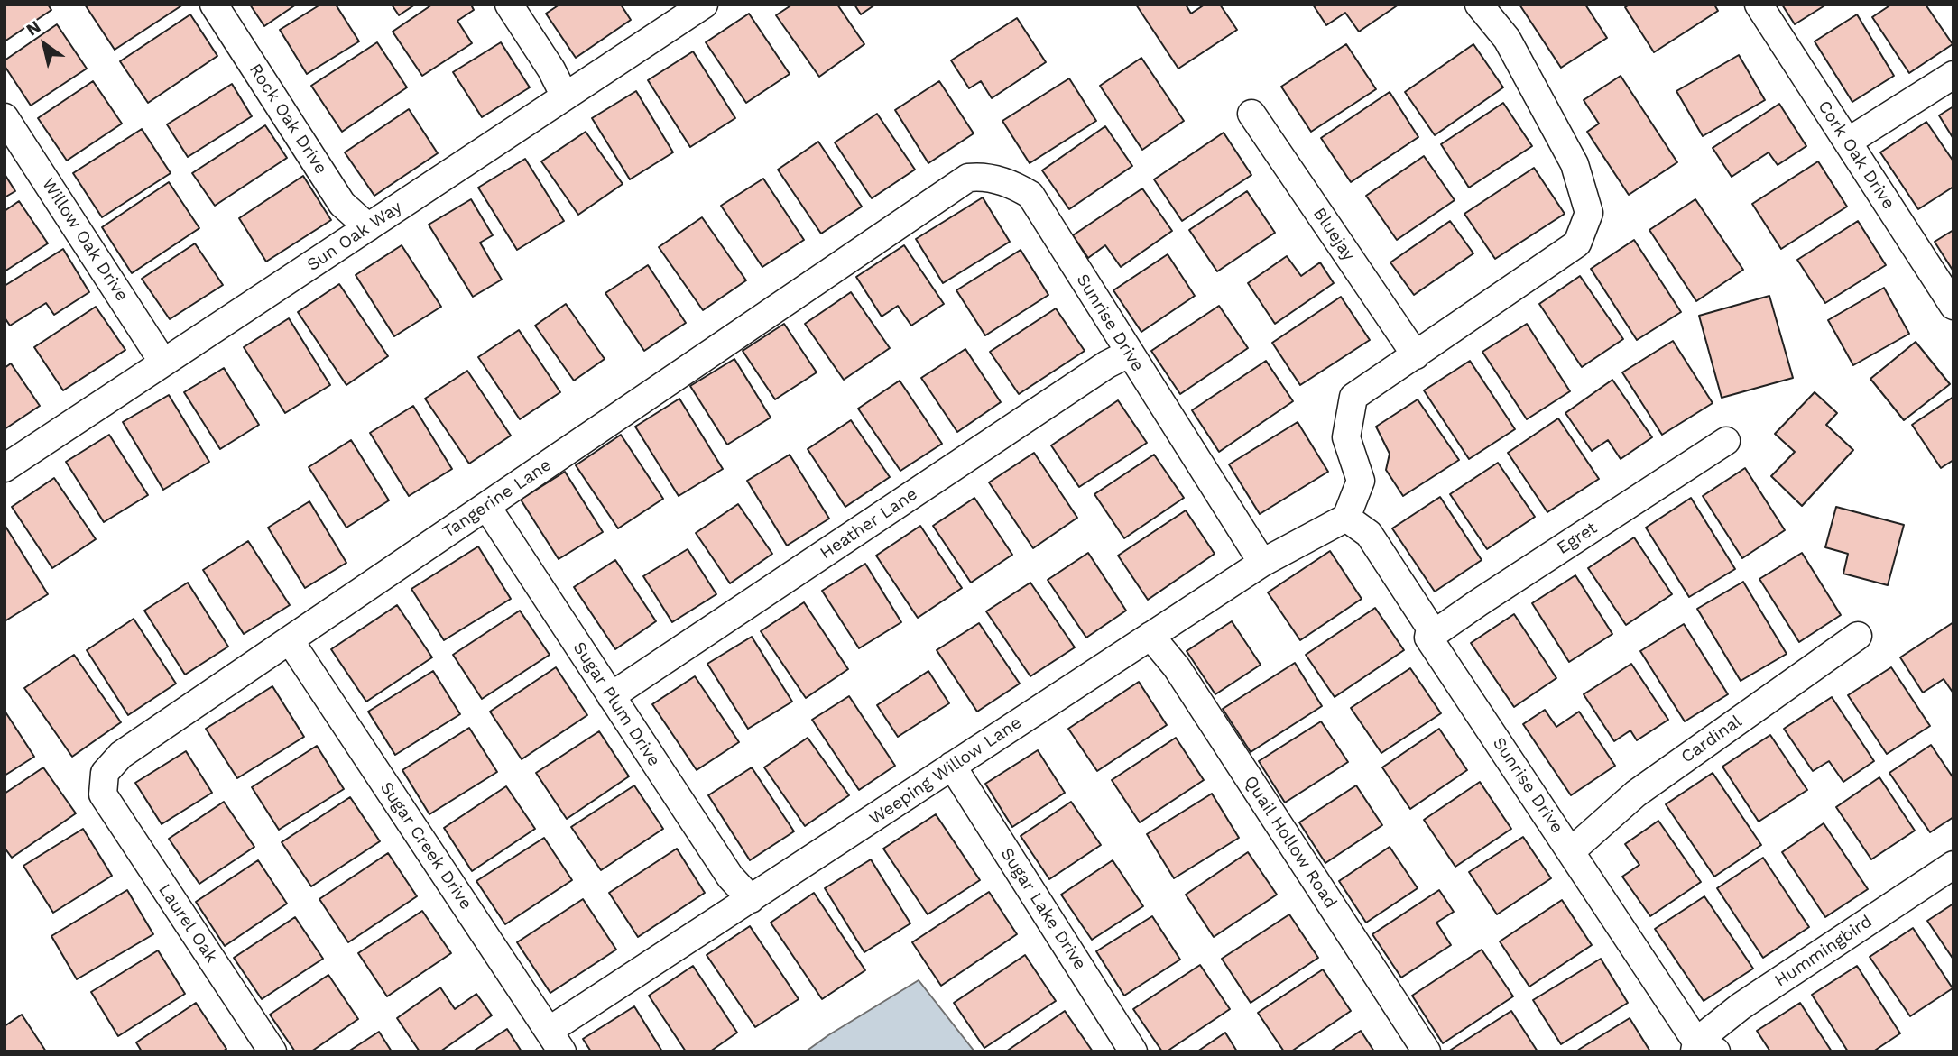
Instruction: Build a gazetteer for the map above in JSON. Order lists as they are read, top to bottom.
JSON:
{
  "streets": {
    "street": [
      "Rock Oak Drive",
      "Cork Oak Drive",
      "Bluejay",
      "Sun Oak Way",
      "Willow Oak Drive",
      "Sunrise Drive",
      "Tangerine Lane",
      "Heather Lane",
      "Egret",
      "Sugar Plum Drive",
      "Cardinal",
      "Weeping Willow Lane",
      "Quail Hollow Road",
      "Sugar Creek Drive",
      "Sugar Lake Drive",
      "Laurel Oak",
      "Hummingbird"
    ]
  },
  "crossings": [
    ["Rock Oak Drive", "Sun Oak Way"],
    ["Sun Oak Way", "Willow Oak Drive"],
    ["Sunrise Drive", "Tangerine Lane"],
    ["Sunrise Drive", "Heather Lane"],
    ["Sunrise Drive", "Egret"],
    ["Sunrise Drive", "Cardinal"],
    ["Sunrise Drive", "Weeping Willow Lane"],
    ["Sunrise Drive", "Hummingbird"],
    ["Tangerine Lane", "Sugar Plum Drive"],
    ["Tangerine Lane", "Sugar Creek Drive"],
    ["Tangerine Lane", "Laurel Oak"],
    ["Heather Lane", "Sugar Plum Drive"],
    ["Sugar Plum Drive", "Weeping Willow Lane"],
    ["Weeping Willow Lane", "Quail Hollow Road"],
    ["Weeping Willow Lane", "Sugar Creek Drive"],
    ["Weeping Willow Lane", "Sugar Lake Drive"]
  ],
  "north": "top left"
}
